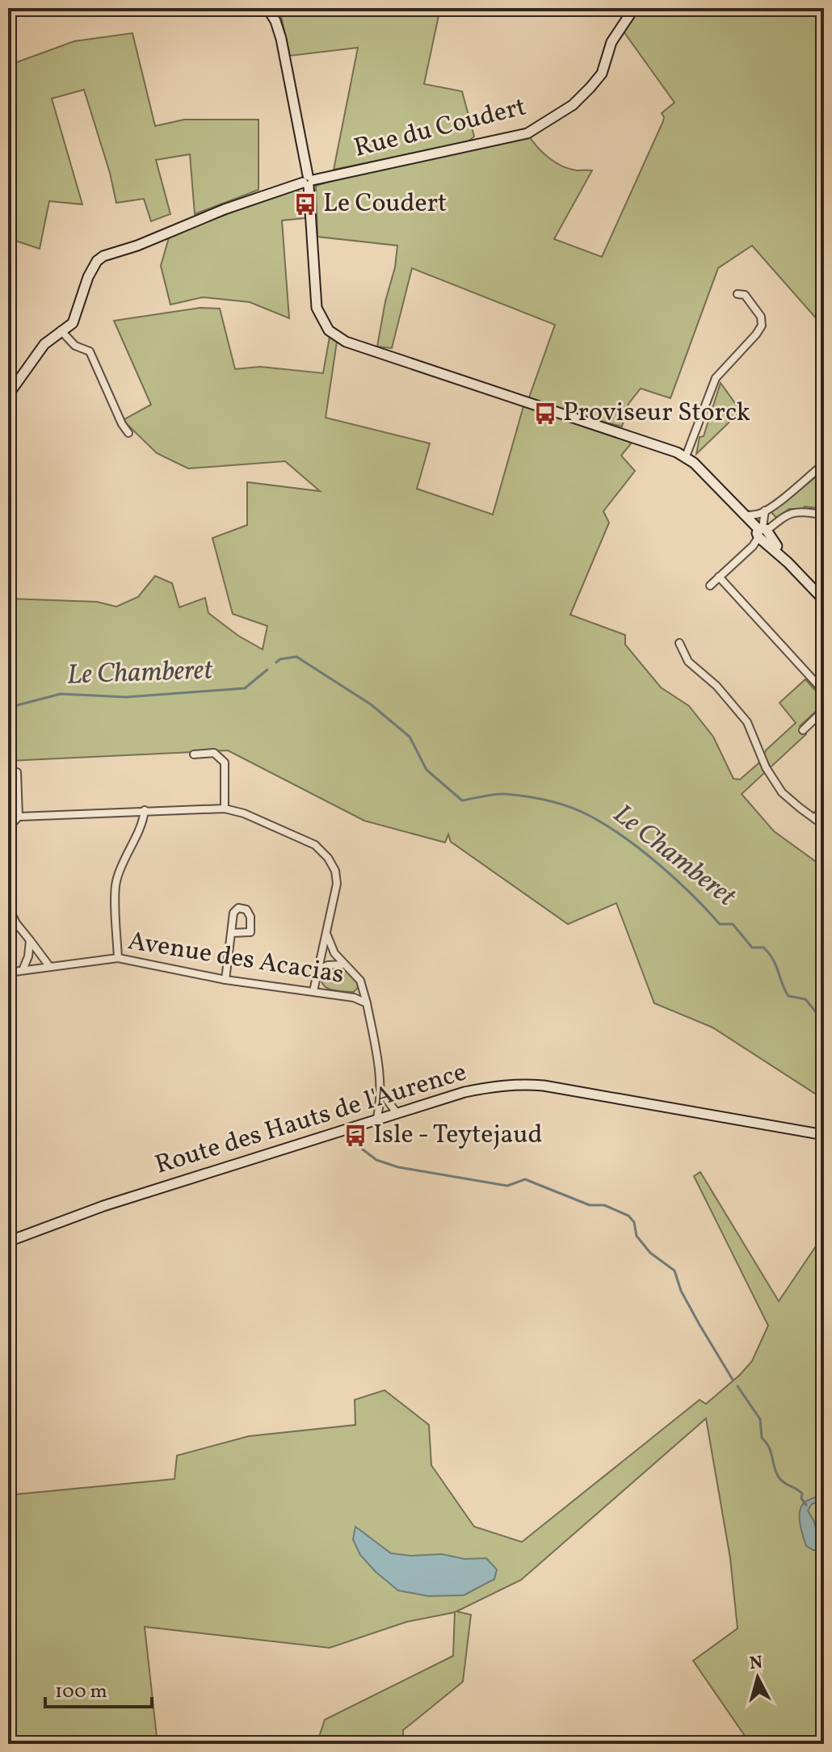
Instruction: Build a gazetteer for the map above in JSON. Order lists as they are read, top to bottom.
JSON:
{
  "streets": {
    "main road": ["Rue du Coudert", "Route des Hauts de l'Aurence"],
    "street": ["Avenue des Acacias"]
  },
  "crossings": [
    ["Avenue des Acacias", "Route des Hauts de l'Aurence"]
  ],
  "water": ["Le Chamberet"],
  "places": {
    "bus stop": ["Le Coudert", "Proviseur Storck", "Isle - Teytejaud"]
  },
  "scale_bar": "100 m",
  "north": "top"
}
